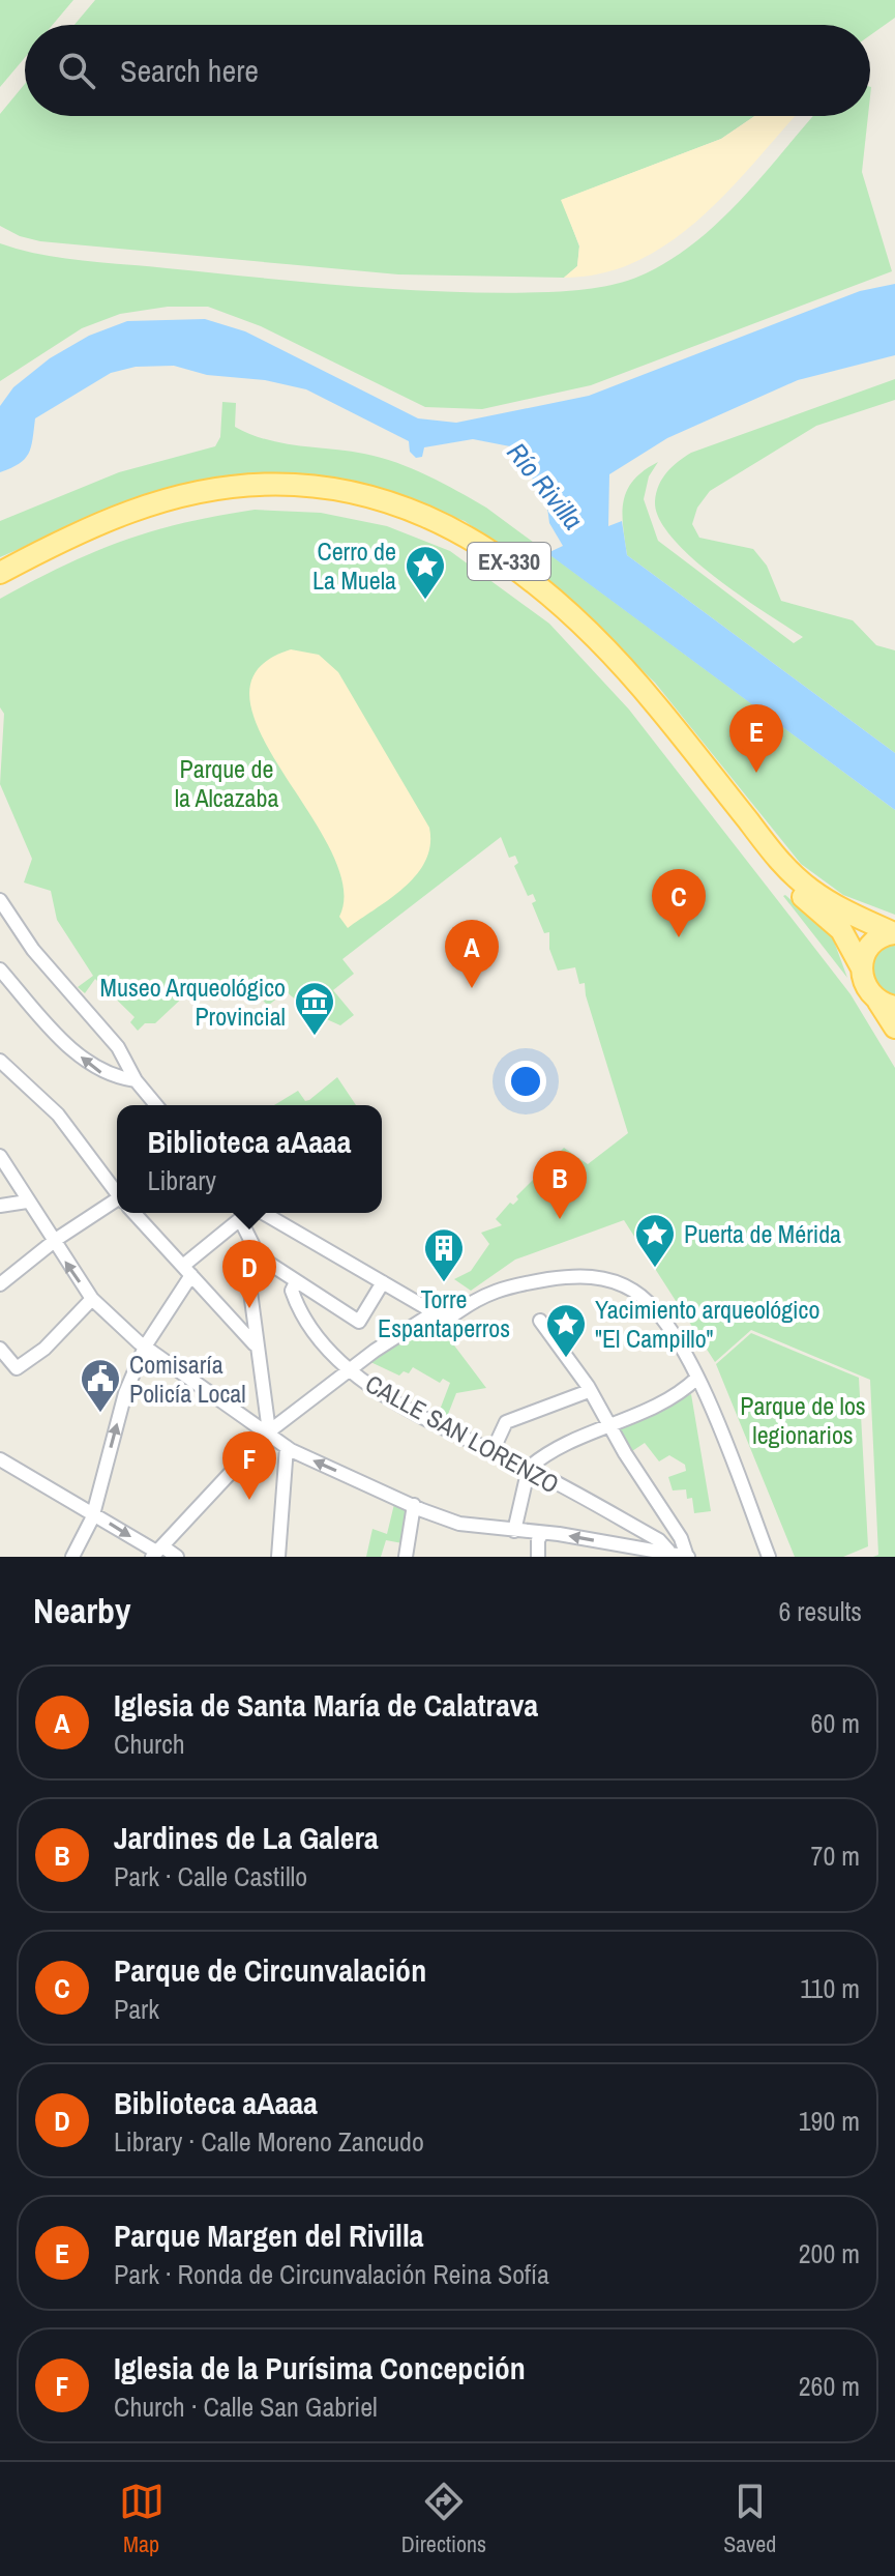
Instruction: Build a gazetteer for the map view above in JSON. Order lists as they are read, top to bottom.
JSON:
{
  "streets": {
    "main road": ["EX-330"],
    "street": ["CALLE SAN LORENZO"]
  },
  "water": ["Río Rivilla"],
  "parks": ["Parque de la Alcazaba", "Parque de los legionarios"],
  "places": {
    "place": ["Cerro de La Muela", "Puerta de Mérida", "Yacimiento arqueológico \"El Campillo\""],
    "museum": ["Museo Arqueológico Provincial"],
    "building": ["Torre Espantaperros"],
    "public building": ["Comisaría Policía Local"]
  },
  "page": {
    "search": "Search here",
    "pins": [
      "E",
      "C",
      "A",
      "B",
      "D",
      "F"
    ],
    "popup": ["Biblioteca aAaaa", "Library"],
    "heading": ["Nearby", "6 results"],
    "list": [
      {
        "mark": "A",
        "name": "Iglesia de Santa María de Calatrava",
        "note": "Church",
        "value": "60 m"
      },
      {
        "mark": "B",
        "name": "Jardines de La Galera",
        "note": "Park · Calle Castillo",
        "value": "70 m"
      },
      {
        "mark": "C",
        "name": "Parque de Circunvalación",
        "note": "Park",
        "value": "110 m"
      },
      {
        "mark": "D",
        "name": "Biblioteca aAaaa",
        "note": "Library · Calle Moreno Zancudo",
        "value": "190 m"
      },
      {
        "mark": "E",
        "name": "Parque Margen del Rivilla",
        "note": "Park · Ronda de Circunvalación Reina Sofía",
        "value": "200 m"
      },
      {
        "mark": "F",
        "name": "Iglesia de la Purísima Concepción",
        "note": "Church · Calle San Gabriel",
        "value": "260 m"
      }
    ],
    "nav": ["Map", "Directions", "Saved"]
  }
}
